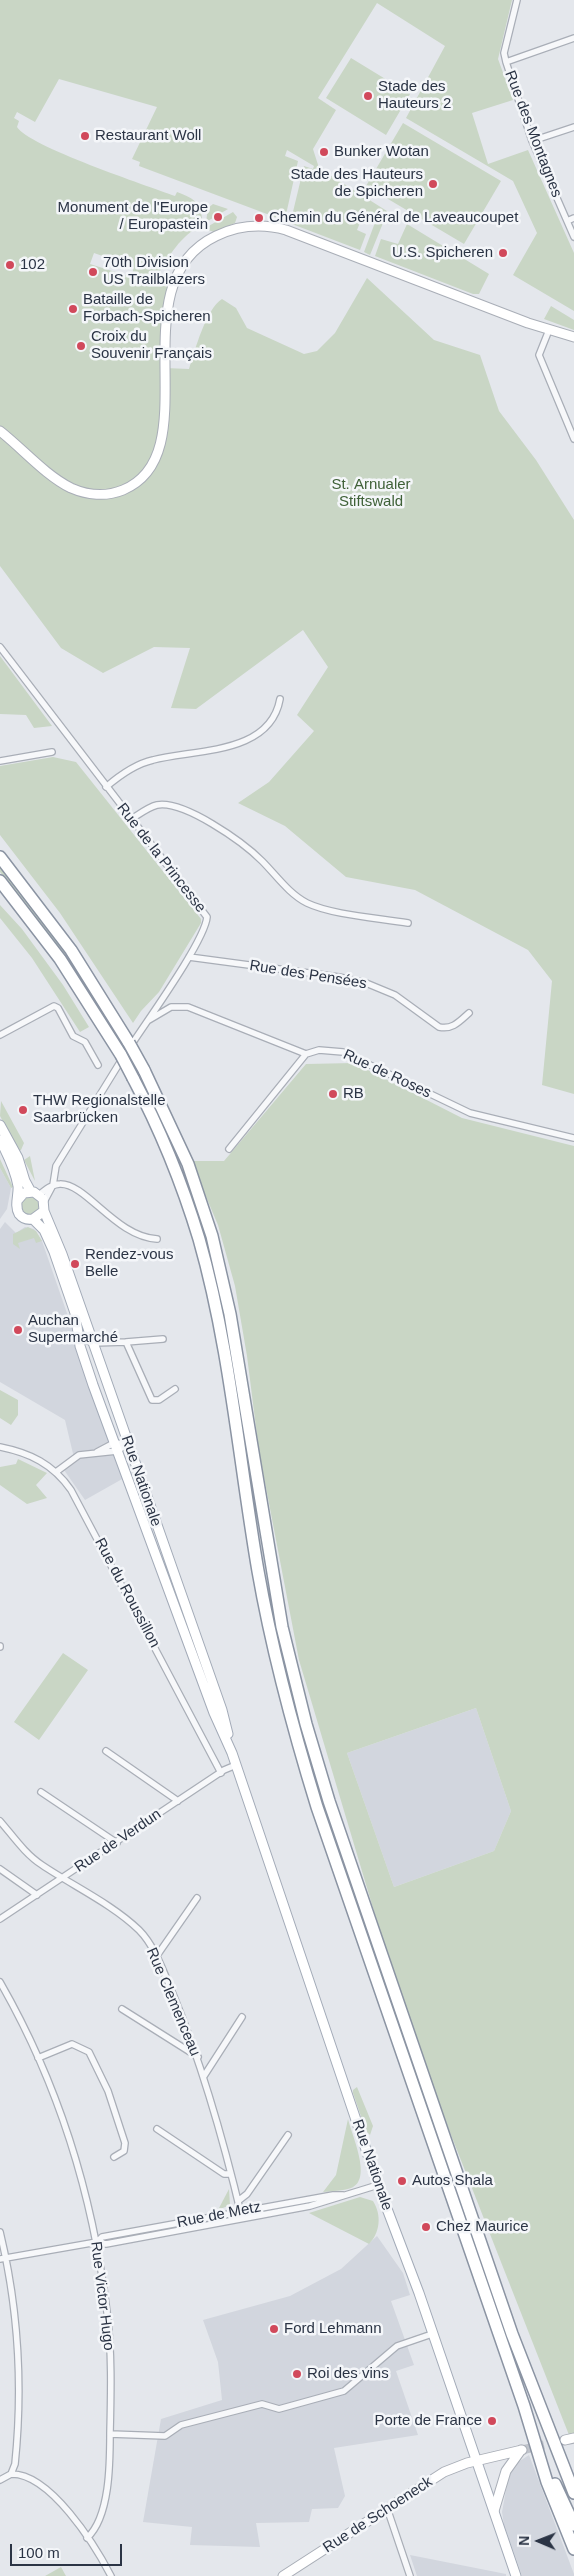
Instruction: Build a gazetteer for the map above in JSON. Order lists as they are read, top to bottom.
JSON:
{
  "streets": {
    "main road": ["Rue Nationale", "Rue de Schoeneck"],
    "street": [
      "Rue des Montagnes",
      "Rue de la Princesse",
      "Rue des Pensées",
      "Rue de Roses",
      "Rue du Roussillon",
      "Rue de Verdun",
      "Rue Clemenceau",
      "Rue de Metz",
      "Rue Victor Hugo"
    ]
  },
  "crossings": [
    ["Rue de la Princesse", "Rue des Pensées"],
    ["Rue de la Princesse", "Rue de Roses"],
    ["Rue de la Princesse", "Rue Nationale"],
    ["Rue Nationale", "Rue de Verdun"],
    ["Rue Nationale", "Rue de Metz"],
    ["Rue Nationale", "Rue de Schoeneck"],
    ["Rue du Roussillon", "Rue de Verdun"],
    ["Rue de Verdun", "Rue Clemenceau"],
    ["Rue Clemenceau", "Rue de Metz"],
    ["Rue de Metz", "Rue Victor Hugo"]
  ],
  "parks": ["St. Arnualer Stiftswald"],
  "places": [
    "Stade des Hauteurs 2",
    "Restaurant Woll",
    "Bunker Wotan",
    "Stade des Hauteurs de Spicheren",
    "Monument de l'Europe / Europastein",
    "Chemin du Général de Laveaucoupet",
    "U.S. Spicheren",
    "102",
    "70th Division US Trailblazers",
    "Bataille de Forbach-Spicheren",
    "Croix du Souvenir Français",
    "RB",
    "THW Regionalstelle Saarbrücken",
    "Rendez-vous Belle",
    "Auchan Supermarché",
    "Autos Shala",
    "Chez Maurice",
    "Ford Lehmann",
    "Roi des vins",
    "Porte de France"
  ],
  "scale_bar": "100 m",
  "north": "left"
}
